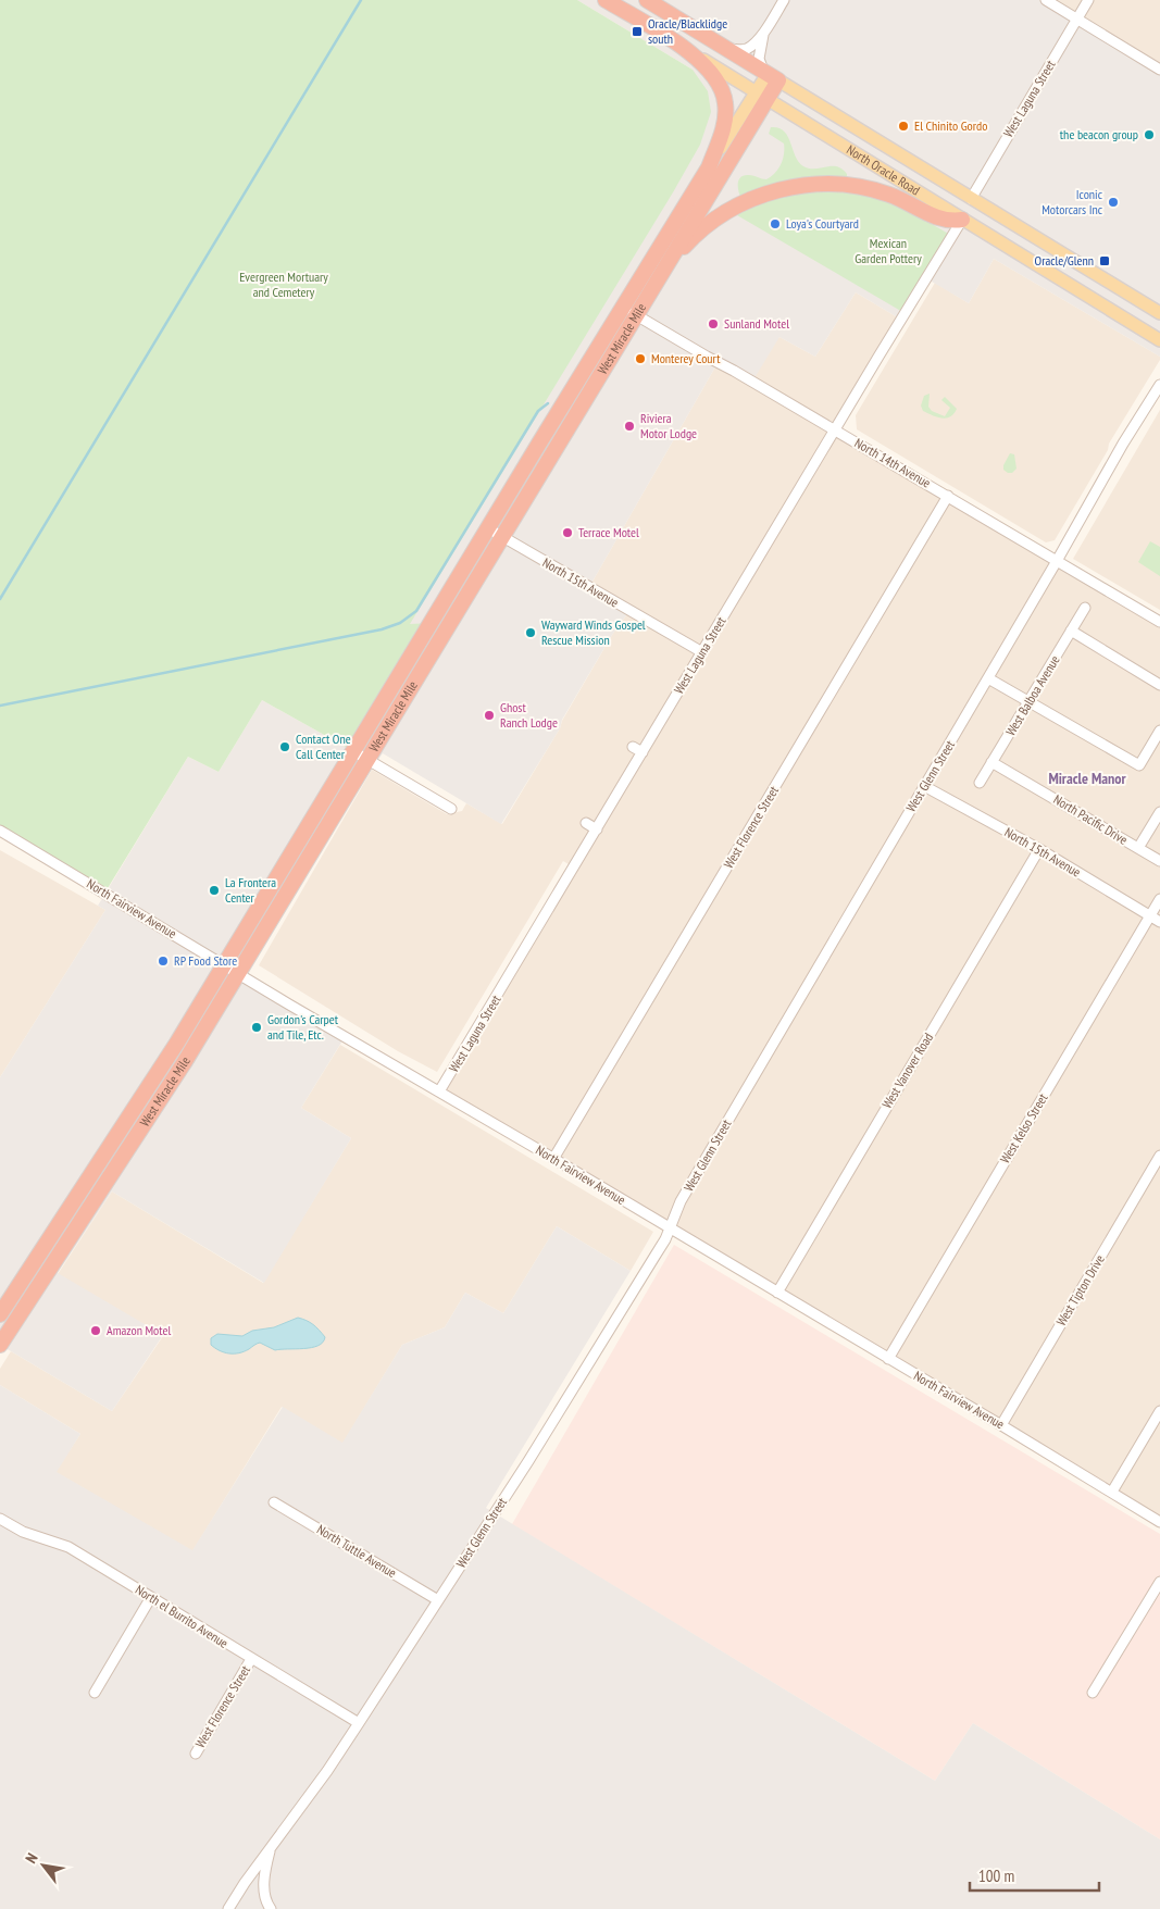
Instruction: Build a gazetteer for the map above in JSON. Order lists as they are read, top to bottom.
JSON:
{
  "streets": {
    "highway": ["North Oracle Road", "West Miracle Mile"],
    "street": [
      "West Laguna Street",
      "North 14th Avenue",
      "North 15th Avenue",
      "West Balboa Avenue",
      "West Glenn Street",
      "North Pacific Drive",
      "West Florence Street",
      "North Fairview Avenue",
      "West Vanover Road",
      "West Kelso Street",
      "West Tipton Drive",
      "North Tuttle Avenue",
      "North el Burrito Avenue"
    ]
  },
  "crossings": [
    ["West Laguna Street", "North Oracle Road"],
    ["West Laguna Street", "North 14th Avenue"],
    ["West Laguna Street", "North 15th Avenue"],
    ["West Laguna Street", "North Fairview Avenue"],
    ["North Oracle Road", "West Miracle Mile"],
    ["West Miracle Mile", "North 14th Avenue"],
    ["West Miracle Mile", "North 15th Avenue"],
    ["West Miracle Mile", "North Fairview Avenue"],
    ["North 14th Avenue", "West Glenn Street"],
    ["North 14th Avenue", "West Florence Street"],
    ["North 15th Avenue", "West Glenn Street"],
    ["North 15th Avenue", "West Vanover Road"],
    ["North 15th Avenue", "West Kelso Street"],
    ["West Balboa Avenue", "North Pacific Drive"],
    ["West Glenn Street", "North Fairview Avenue"],
    ["West Glenn Street", "North Tuttle Avenue"],
    ["West Glenn Street", "North el Burrito Avenue"],
    ["West Florence Street", "North Fairview Avenue"],
    ["West Florence Street", "North el Burrito Avenue"],
    ["North Fairview Avenue", "West Vanover Road"],
    ["North Fairview Avenue", "West Kelso Street"],
    ["North Fairview Avenue", "West Tipton Drive"]
  ],
  "districts": ["Miracle Manor"],
  "parks": ["Mexican Garden Pottery", "Evergreen Mortuary and Cemetery"],
  "places": {
    "transit": ["Oracle/Blacklidge south", "Oracle/Glenn"],
    "other": [
      "El Chinito Gordo",
      "the beacon group",
      "Iconic Motorcars Inc",
      "Loya's Courtyard",
      "Sunland Motel",
      "Monterey Court",
      "Riviera Motor Lodge",
      "Terrace Motel",
      "Wayward Winds Gospel Rescue Mission",
      "Ghost Ranch Lodge",
      "Contact One Call Center",
      "La Frontera Center",
      "RP Food Store",
      "Gordon's Carpet and Tile, Etc.",
      "Amazon Motel"
    ]
  },
  "scale_bar": "100 m",
  "north": "top left"
}
